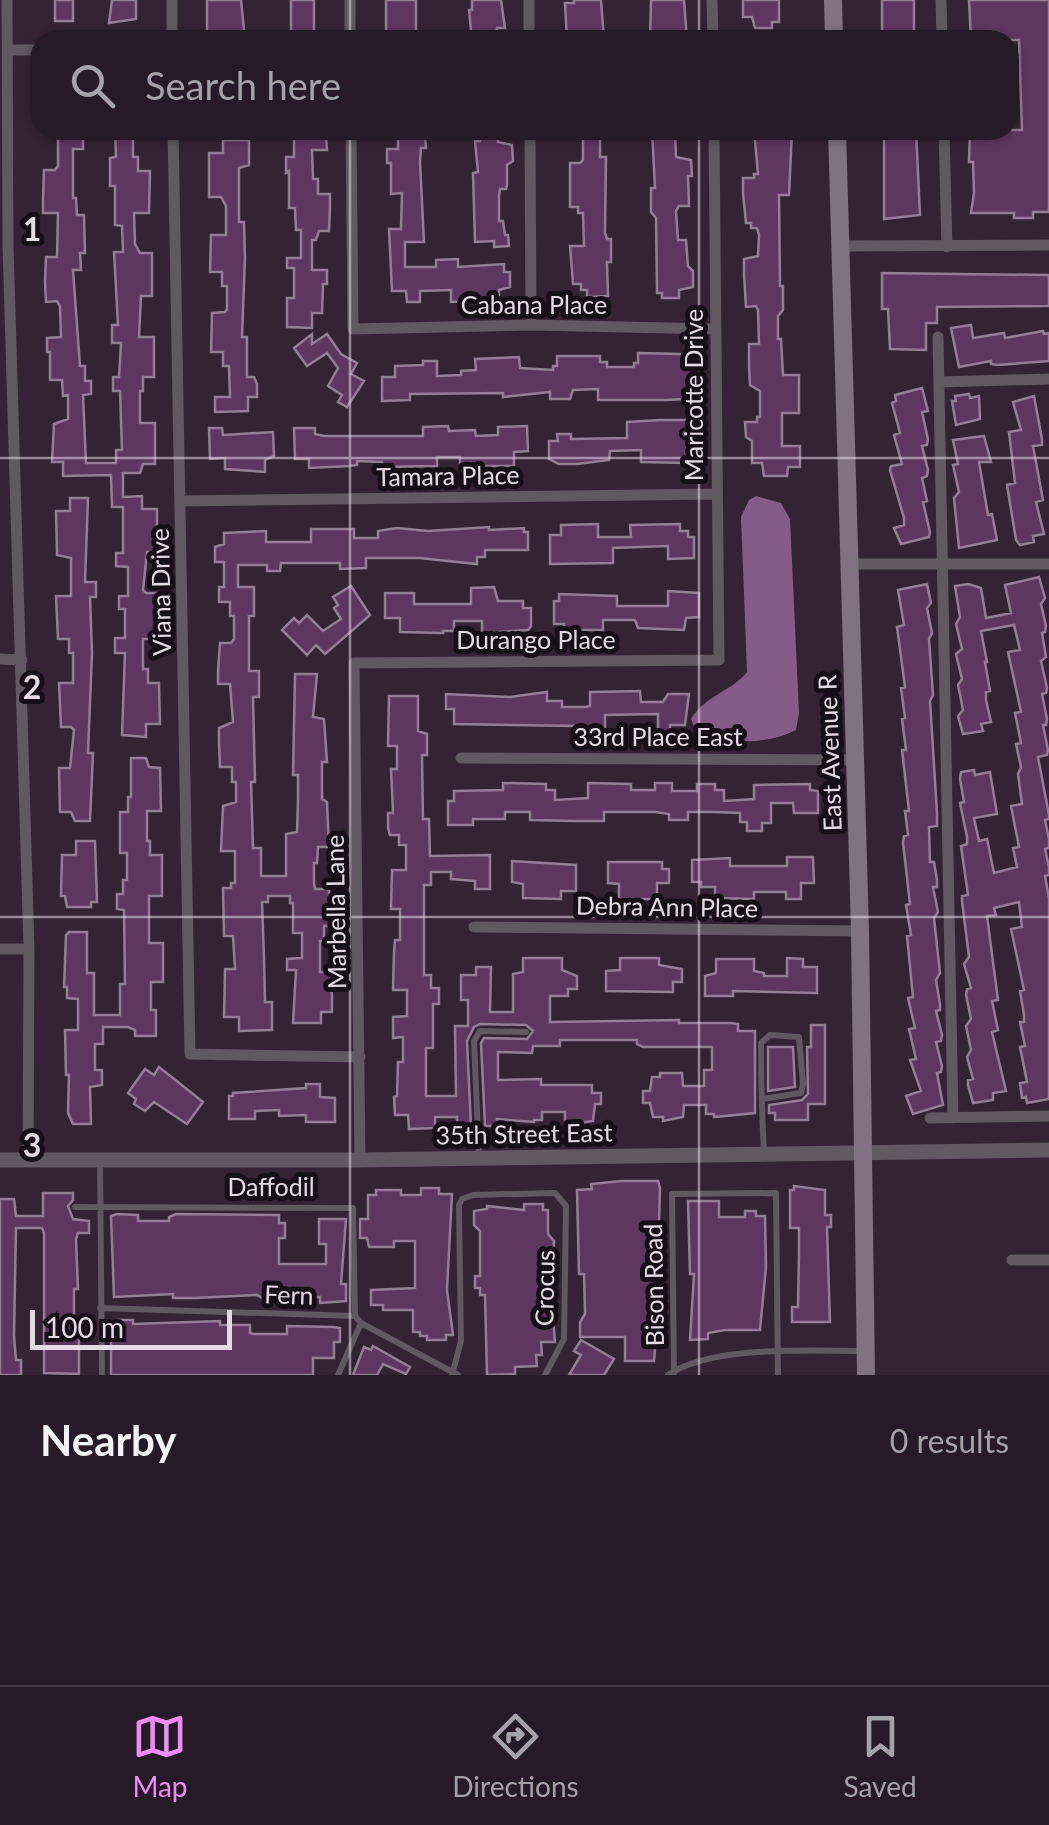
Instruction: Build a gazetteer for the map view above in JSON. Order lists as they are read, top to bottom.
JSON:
{
  "streets": {
    "main road": ["East Avenue R"],
    "street": [
      "Cabana Place",
      "Maricotte Drive",
      "Tamara Place",
      "Viana Drive",
      "Durango Place",
      "33rd Place East",
      "Debra Ann Place",
      "Marbella Lane",
      "35th Street East"
    ],
    "lane": [
      "Daffodil",
      "Bison Road",
      "Crocus",
      "Fern"
    ]
  },
  "crossings": [
    ["Cabana Place", "Maricotte Drive"],
    ["Maricotte Drive", "Tamara Place"],
    ["Maricotte Drive", "Durango Place"],
    ["Tamara Place", "Viana Drive"],
    ["Viana Drive", "Marbella Lane"],
    ["Durango Place", "Marbella Lane"],
    ["33rd Place East", "East Avenue R"],
    ["East Avenue R", "Debra Ann Place"],
    ["East Avenue R", "35th Street East"],
    ["Marbella Lane", "35th Street East"],
    ["Daffodil", "Fern"],
    ["Crocus", "Fern"]
  ],
  "scale_bar": "100 m",
  "page": {
    "search": "Search here",
    "scale": "100 m",
    "heading": ["Nearby", "0 results"],
    "nav": ["Map", "Directions", "Saved"]
  },
  "grid": {
    "rows": ["1", "2", "3"]
  }
}
